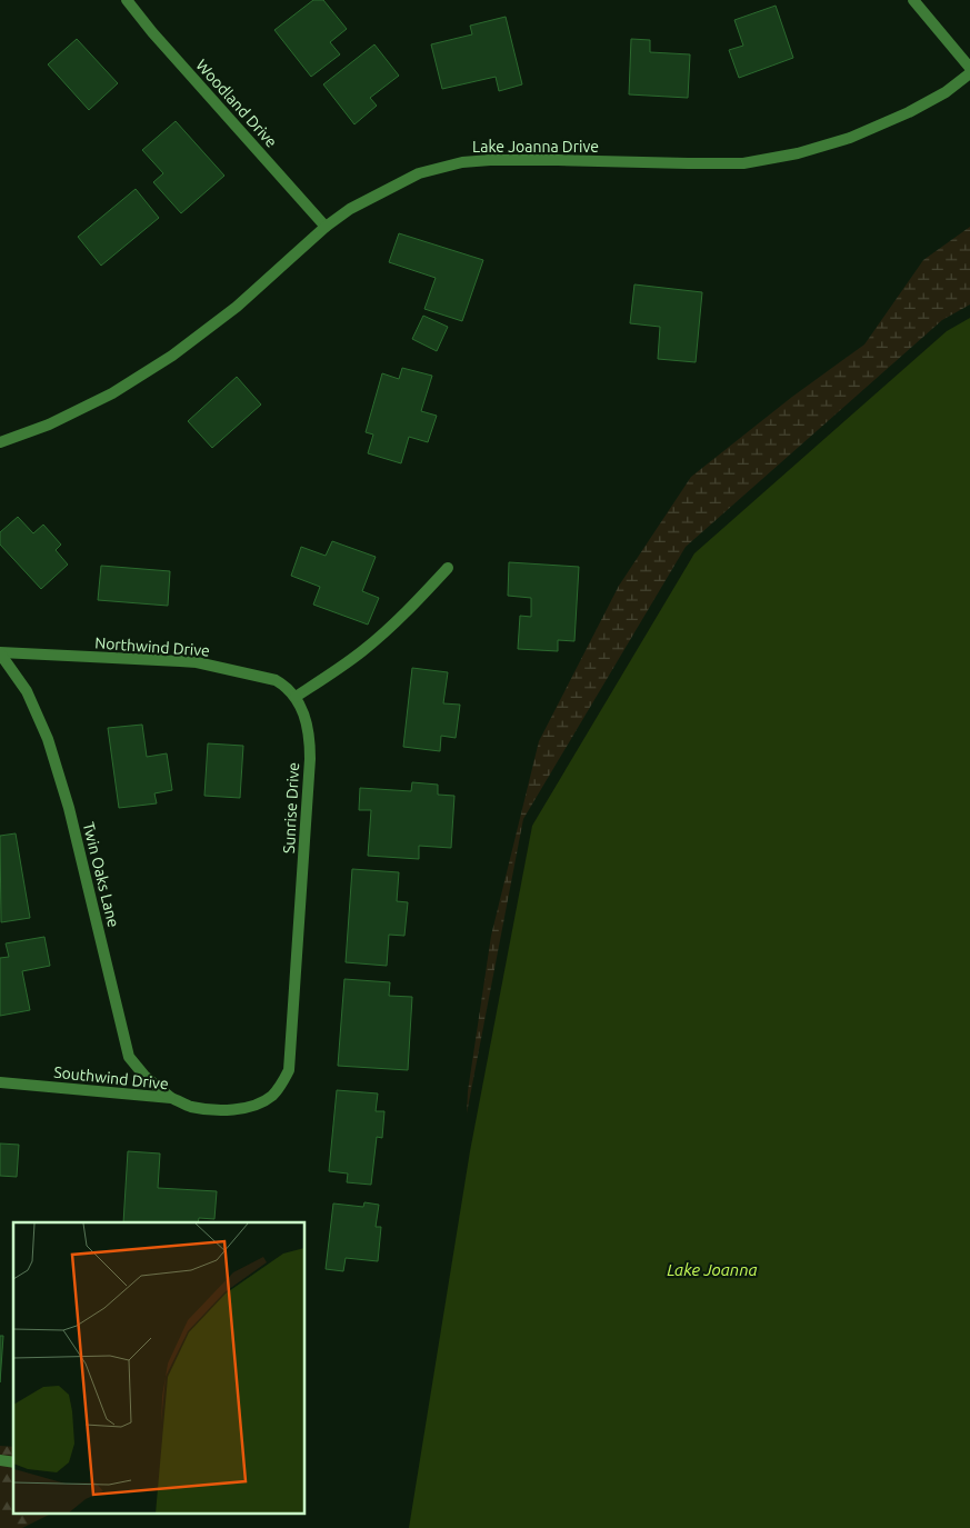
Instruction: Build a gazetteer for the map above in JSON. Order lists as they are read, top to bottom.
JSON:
{
  "streets": {
    "street": [
      "Woodland Drive",
      "Lake Joanna Drive",
      "Northwind Drive",
      "Sunrise Drive",
      "Twin Oaks Lane",
      "Southwind Drive"
    ]
  },
  "crossings": [
    ["Woodland Drive", "Lake Joanna Drive"],
    ["Northwind Drive", "Sunrise Drive"],
    ["Northwind Drive", "Twin Oaks Lane"],
    ["Sunrise Drive", "Southwind Drive"],
    ["Twin Oaks Lane", "Southwind Drive"]
  ],
  "water": ["Lake Joanna"]
}
